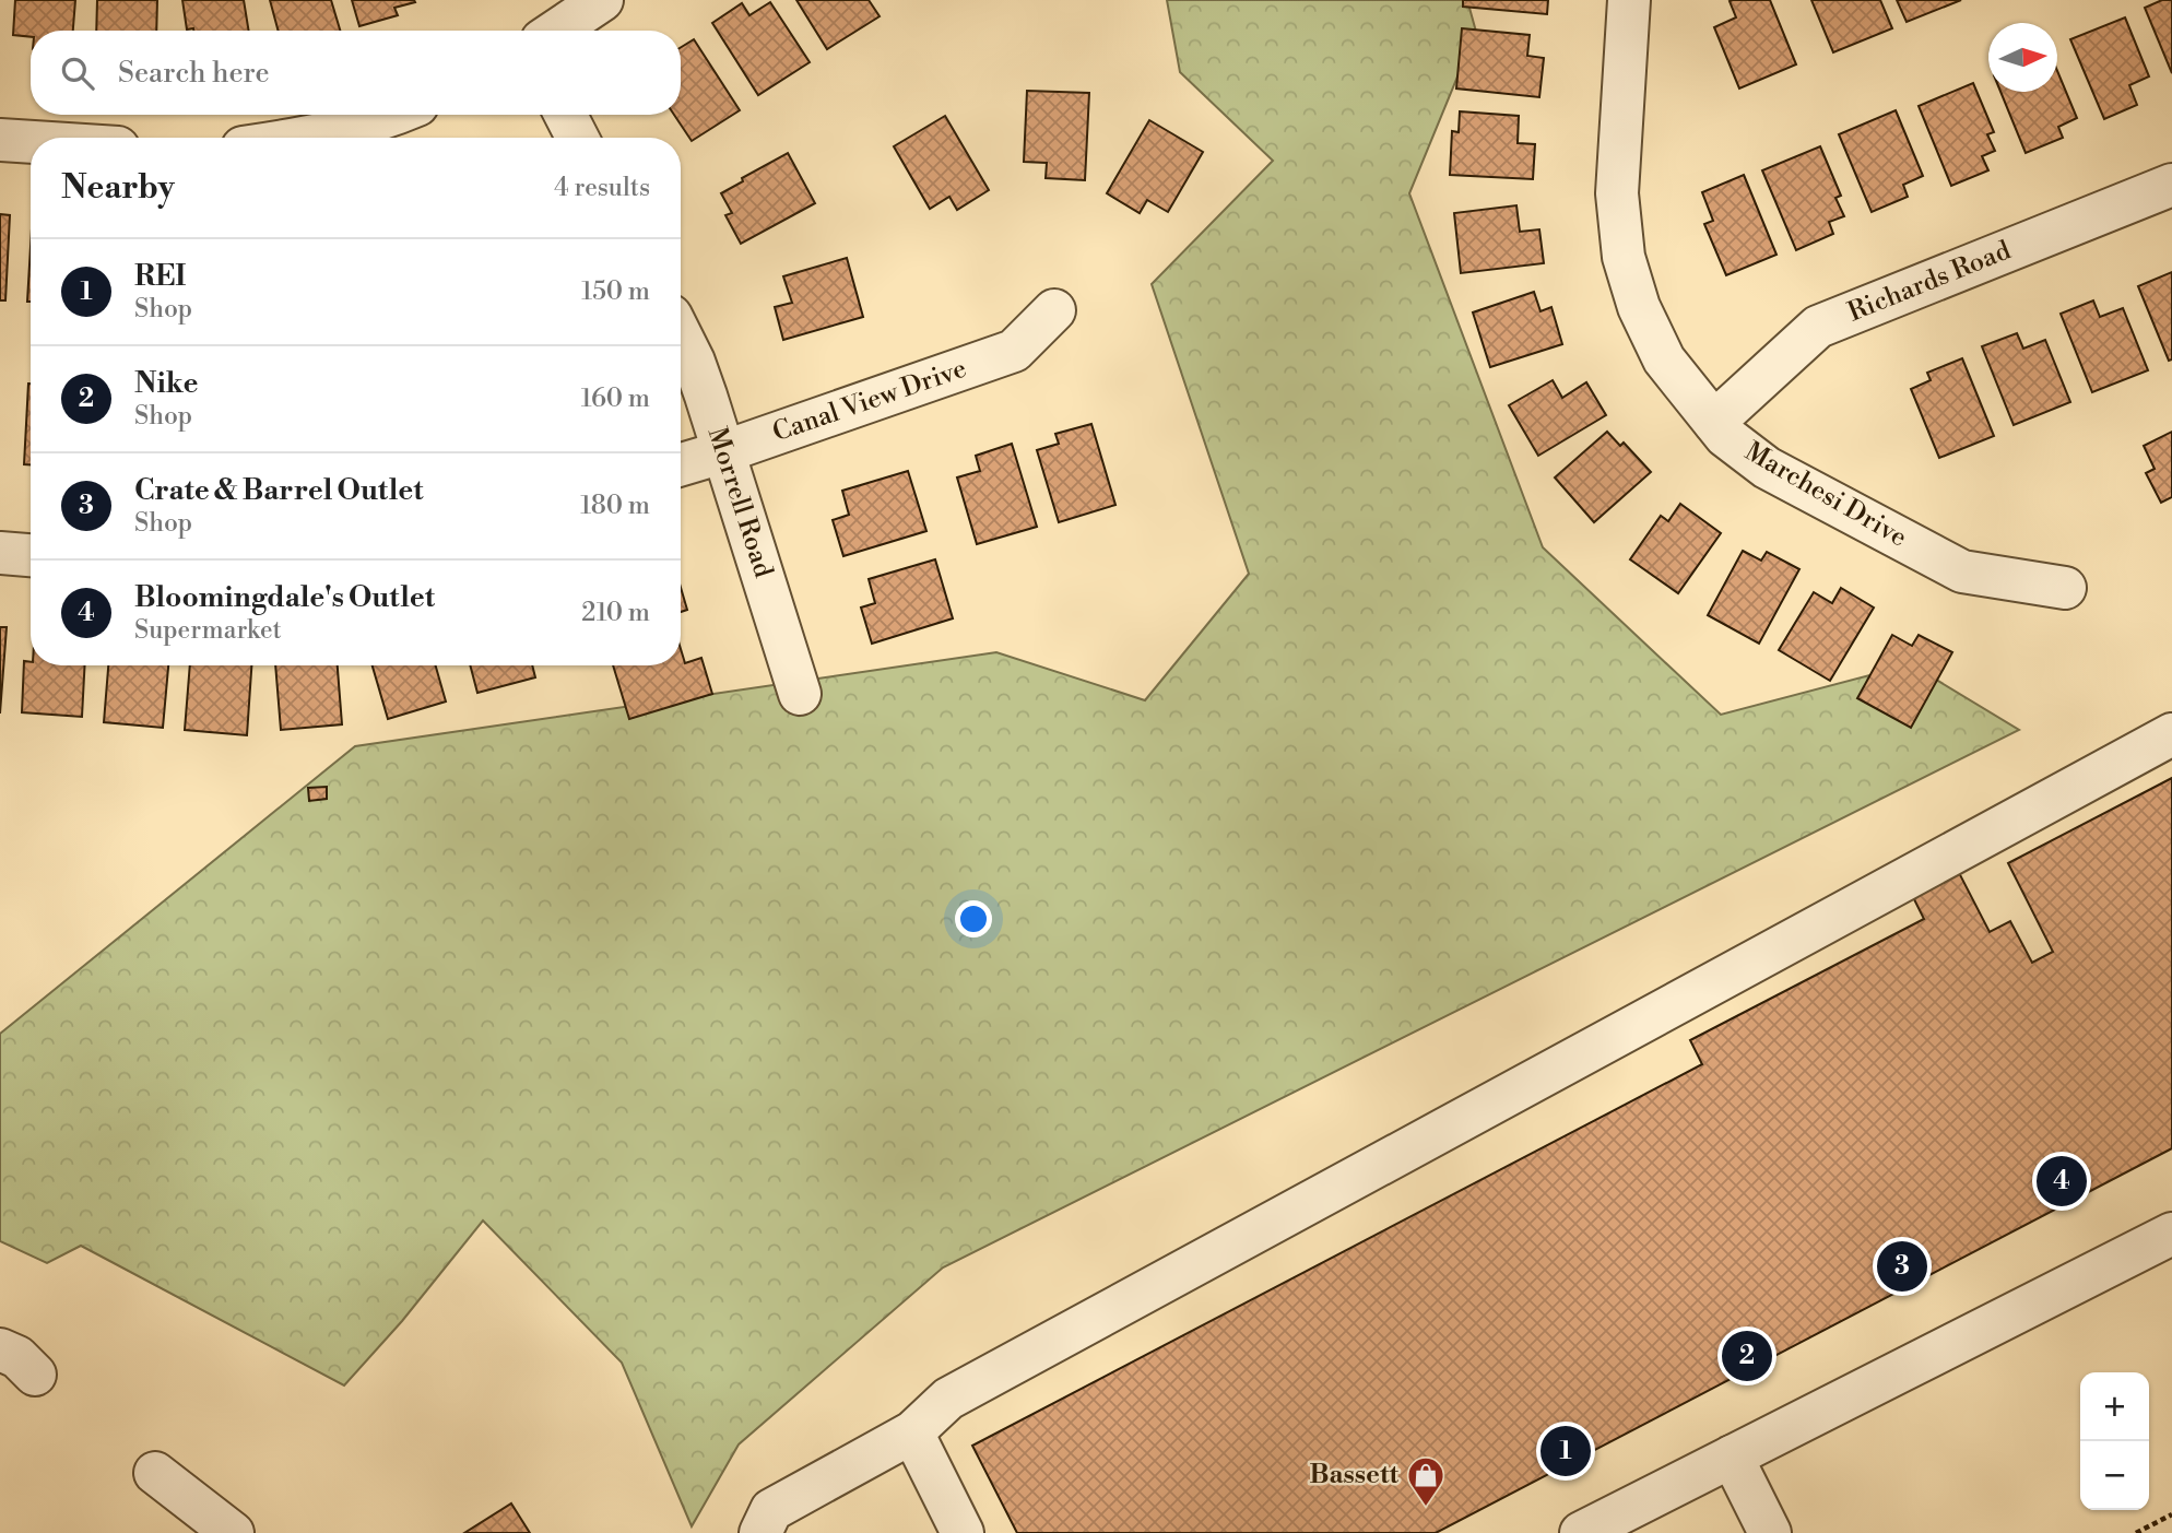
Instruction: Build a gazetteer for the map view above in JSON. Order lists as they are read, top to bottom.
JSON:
{
  "streets": {
    "street": [
      "Richards Road",
      "Canal View Drive",
      "Marchesi Drive",
      "Morrell Road"
    ]
  },
  "crossings": [
    ["Richards Road", "Marchesi Drive"],
    ["Canal View Drive", "Morrell Road"]
  ],
  "places": {
    "shop": ["Bassett"]
  },
  "north": "right",
  "page": {
    "search": "Search here",
    "heading": ["Nearby", "4 results"],
    "list": [
      {
        "mark": "1",
        "name": "REI",
        "note": "Shop",
        "value": "150 m"
      },
      {
        "mark": "2",
        "name": "Nike",
        "note": "Shop",
        "value": "160 m"
      },
      {
        "mark": "3",
        "name": "Crate & Barrel Outlet",
        "note": "Shop",
        "value": "180 m"
      },
      {
        "mark": "4",
        "name": "Bloomingdale's Outlet",
        "note": "Supermarket",
        "value": "210 m"
      }
    ],
    "pins": [
      "4",
      "3",
      "2",
      "1"
    ],
    "map_buttons": ["+", "−"]
  }
}
